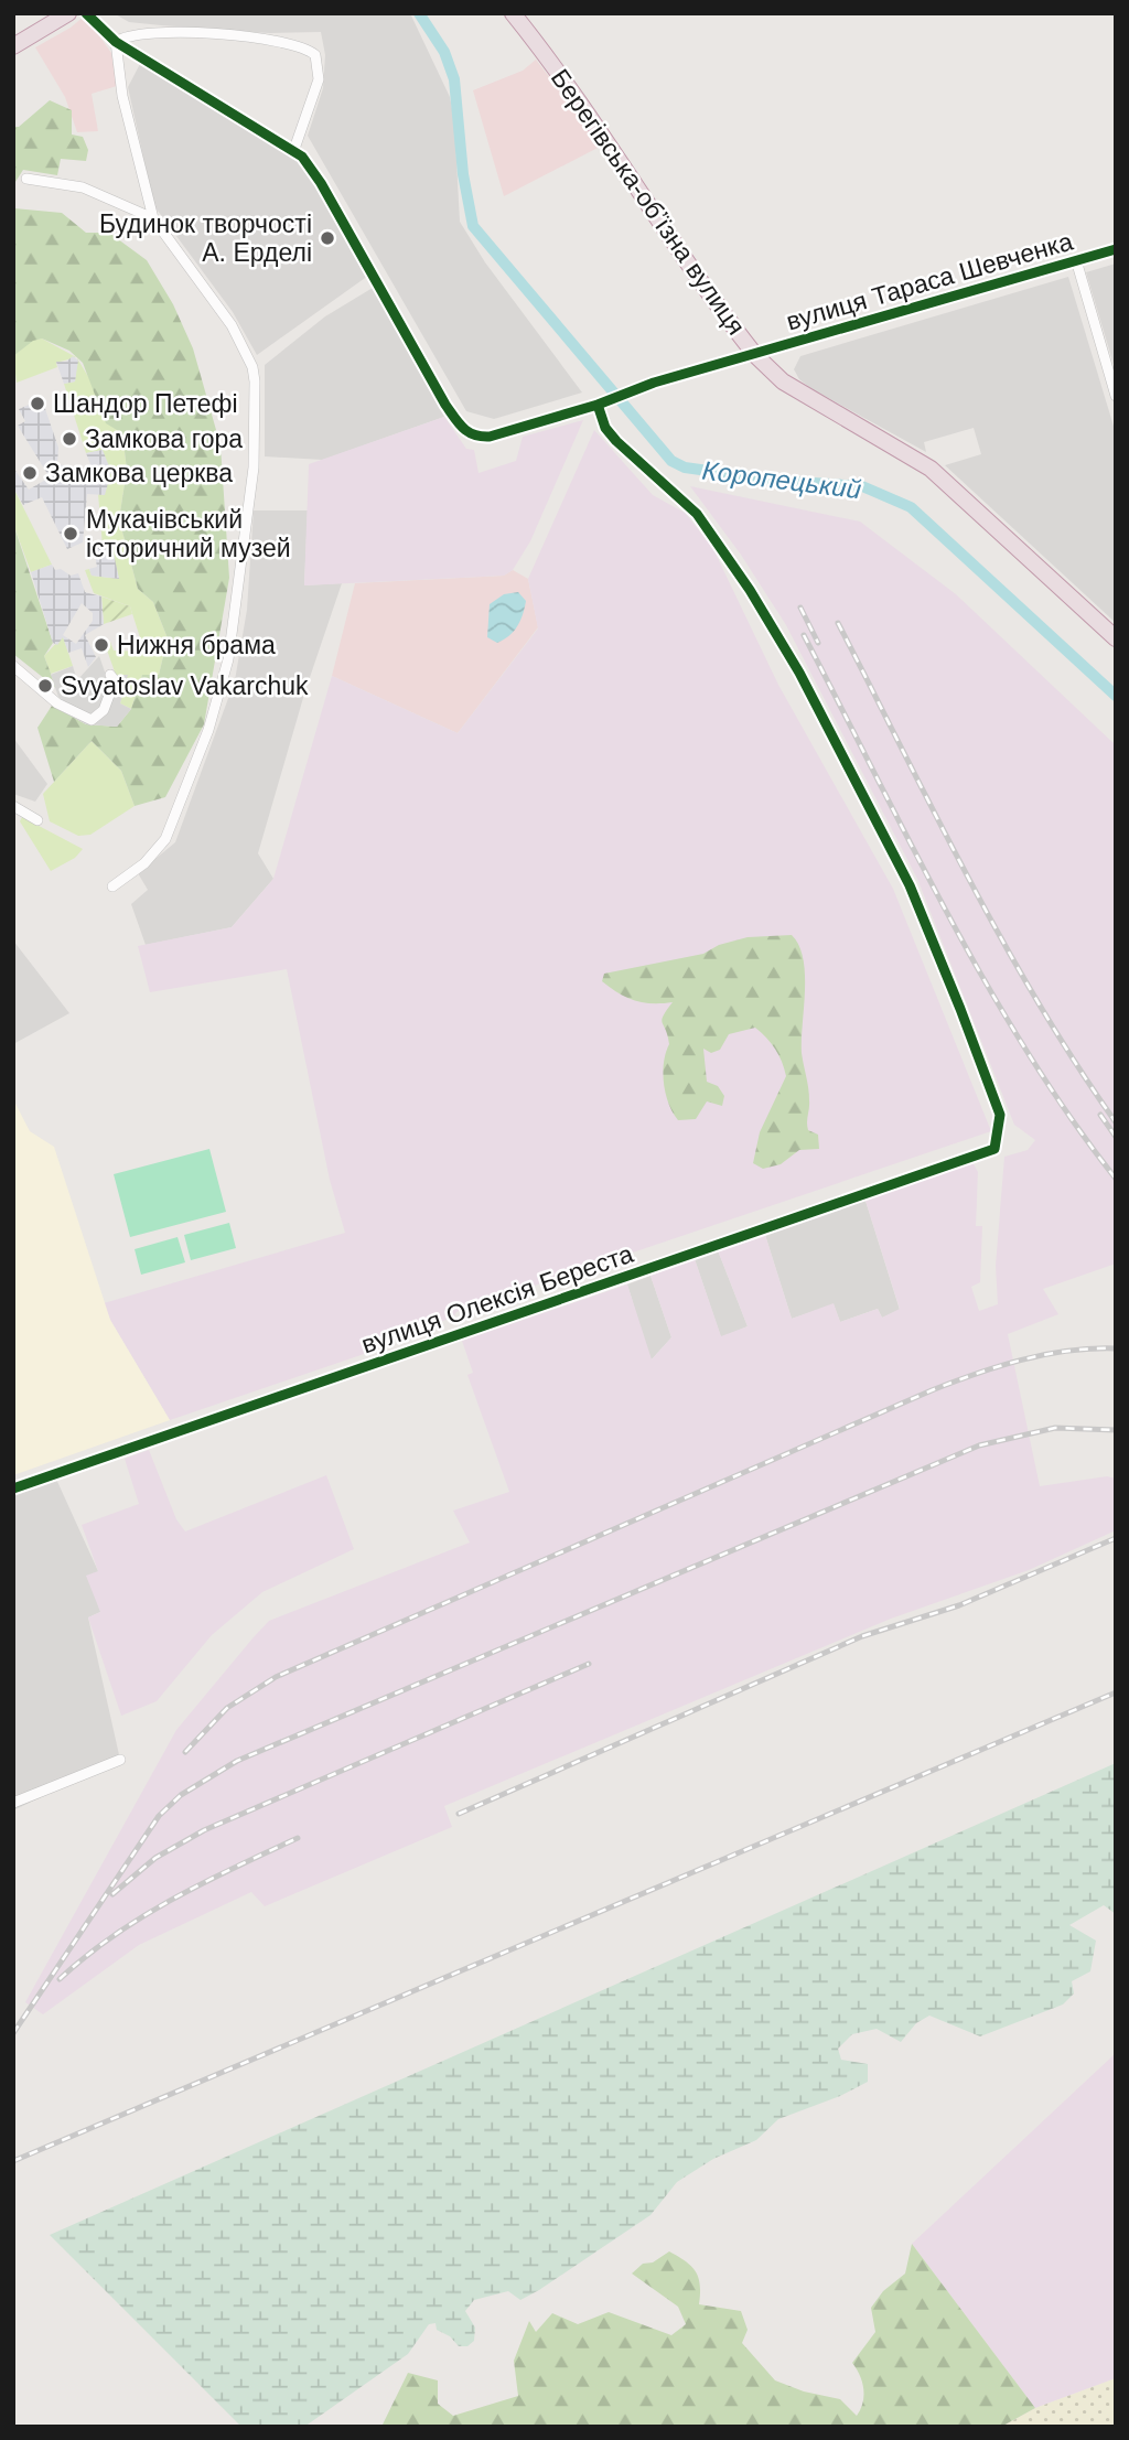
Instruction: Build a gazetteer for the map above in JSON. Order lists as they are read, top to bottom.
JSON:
{
  "streets": {
    "highway": ["Берегівська-обʼїзна вулиця"],
    "street": ["вулиця Тараса Шевченка", "вулиця Олексія Береста"]
  },
  "crossings": [
    ["Берегівська-обʼїзна вулиця", "вулиця Тараса Шевченка"],
    ["вулиця Тараса Шевченка", "вулиця Олексія Береста"]
  ],
  "water": ["Коропецький"],
  "places": [
    "Будинок творчості А. Ерделі",
    "Шандор Петефі",
    "Замкова гора",
    "Замкова церква",
    "Мукачівський історичний музей",
    "Нижня брама",
    "Svyatoslav Vakarchuk"
  ]
}
